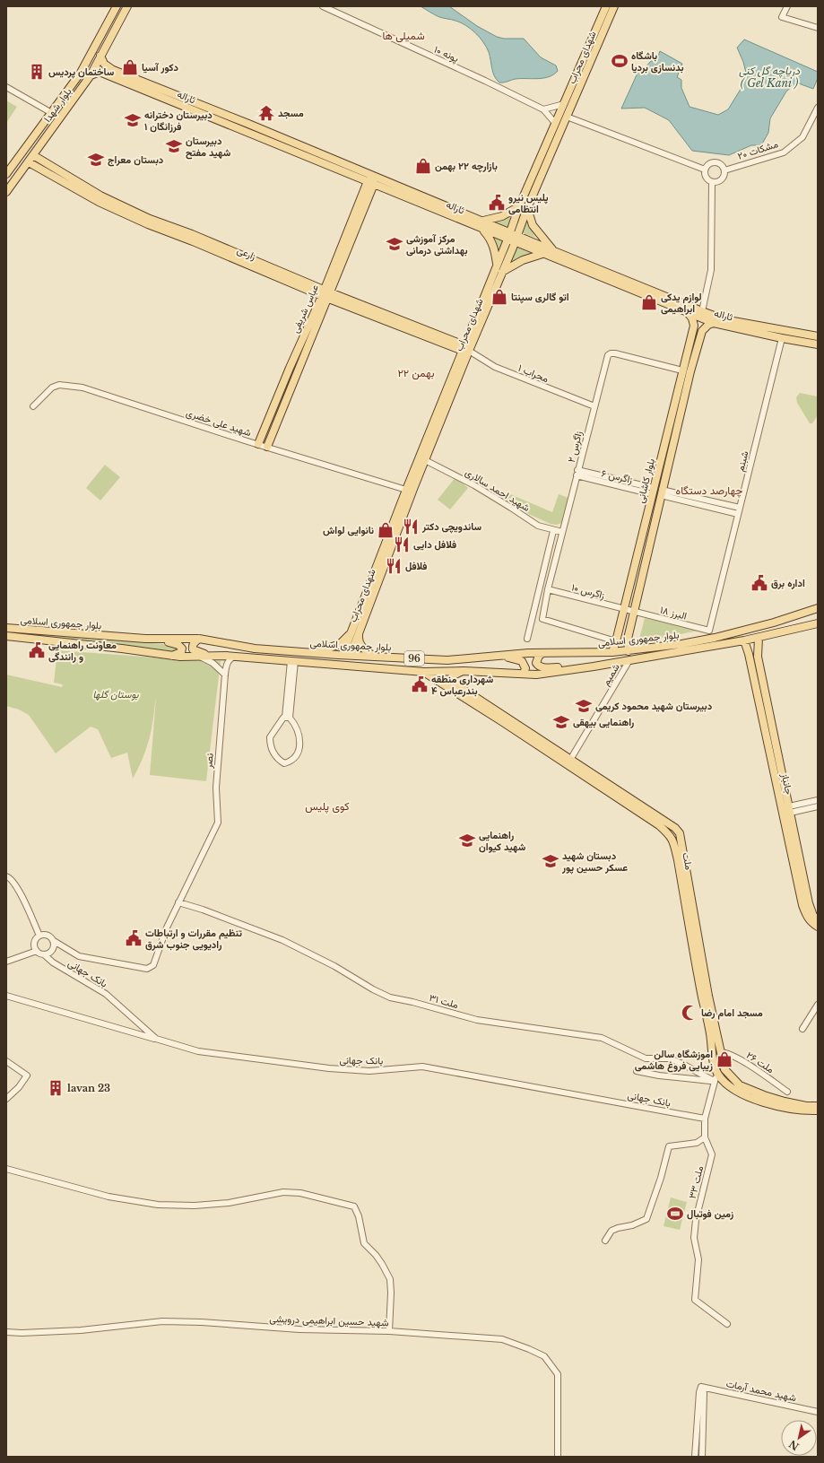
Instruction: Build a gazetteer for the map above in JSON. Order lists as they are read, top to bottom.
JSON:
{
  "streets": {
    "main road": [
      "شهدای محراب",
      "ثاراله",
      "بلوار شهدا",
      "زارعی",
      "عباس شریفی",
      "بلوار کاشانی",
      "بلوار جمهوری اسلامی",
      "96",
      "جانباز",
      "ملت"
    ],
    "street": [
      "پونه ۱۰",
      "مشکات ۲۰",
      "محراب ۱",
      "شهید علی خضری",
      "زاگرس ۲",
      "شبنم",
      "زاگرس ۶",
      "شهید احمد سالاری",
      "زاگرس ۱۰",
      "البرز ۱۸",
      "شمیم",
      "نصر",
      "بانک جهانی",
      "ملت ۳۱",
      "ملت ۲۶",
      "ملت ۳۳",
      "شهید حسین ابراهیمی درویشی",
      "شهید محمد آرمات"
    ]
  },
  "crossings": [
    ["شهدای محراب", "ثاراله"],
    ["شهدای محراب", "زارعی"],
    ["شهدای محراب", "محراب ۱"],
    ["شهدای محراب", "شهید علی خضری"],
    ["شهدای محراب", "شهید احمد سالاری"],
    ["شهدای محراب", "بلوار جمهوری اسلامی"],
    ["ثاراله", "عباس شریفی"],
    ["ثاراله", "شبنم"],
    ["بلوار شهدا", "زارعی"],
    ["زارعی", "عباس شریفی"],
    ["زارعی", "محراب ۱"],
    ["عباس شریفی", "شهید علی خضری"],
    ["محراب ۱", "زاگرس ۲"],
    ["زاگرس ۲", "زاگرس ۶"],
    ["زاگرس ۲", "بلوار کاشانی"],
    ["زاگرس ۲", "شهید احمد سالاری"],
    ["زاگرس ۲", "زاگرس ۱۰"],
    ["شبنم", "البرز ۱۸"],
    ["زاگرس ۶", "بلوار کاشانی"],
    ["بلوار کاشانی", "زاگرس ۱۰"],
    ["بلوار کاشانی", "البرز ۱۸"],
    ["بلوار کاشانی", "بلوار جمهوری اسلامی"],
    ["زاگرس ۱۰", "البرز ۱۸"],
    ["بلوار جمهوری اسلامی", "شمیم"],
    ["بلوار جمهوری اسلامی", "نصر"],
    ["بلوار جمهوری اسلامی", "جانباز"],
    ["بلوار جمهوری اسلامی", "ملت"],
    ["شمیم", "ملت"],
    ["نصر", "ملت ۳۱"],
    ["ملت", "ملت ۲۶"],
    ["ملت", "ملت ۳۳"],
    ["بانک جهانی", "ملت ۳۳"],
    ["ملت ۳۱", "ملت ۳۳"]
  ],
  "districts": [
    "شمیلی ها",
    "۲۲ بهمن",
    "چهارصد دستگاه",
    "کوی پلیس"
  ],
  "water": ["دریاچه گل کنی ( Gel Kani )"],
  "parks": ["بوستان گلها"],
  "places": {
    "sports": ["باشگاه بدنسازی بردیا", "زمین فوتبال"],
    "shop": [
      "دکور آسیا",
      "بازارچه ۲۲ بهمن",
      "اتو گالری سپنتا",
      "لوازم یدکی ابراهیمی",
      "نانوایی لواش",
      "اموزشگاه سالن زیبایی فروغ هاشمی"
    ],
    "building": ["ساختمان پردیس", "lavan 23"],
    "temple": ["مسجد"],
    "school or university": [
      "دبیرستان دخترانه فرزانگان ۱",
      "دبیرستان شهید مفتح",
      "دبستان معراج",
      "مرکز آموزشی بهداشتی درمانی",
      "دبیرستان شهید محمود کریمی",
      "راهنمایی بیهقی",
      "راهنمایی شهید کیوان",
      "دبستان شهید عسکر حسین پور"
    ],
    "public building": [
      "پلیس نیرو انتظامی",
      "اداره برق",
      "معاونت راهنمایی و رانندگی",
      "شهرداری منطقه ۴ بندرعباس",
      "تنظیم مقررات و ارتباطات رادیویی جنوب شرق"
    ],
    "restaurant": ["ساندویچی دکتر", "فلافل دایی", "فلافل"],
    "mosque": ["مسجد امام رضا"]
  },
  "north": "bottom left"
}
